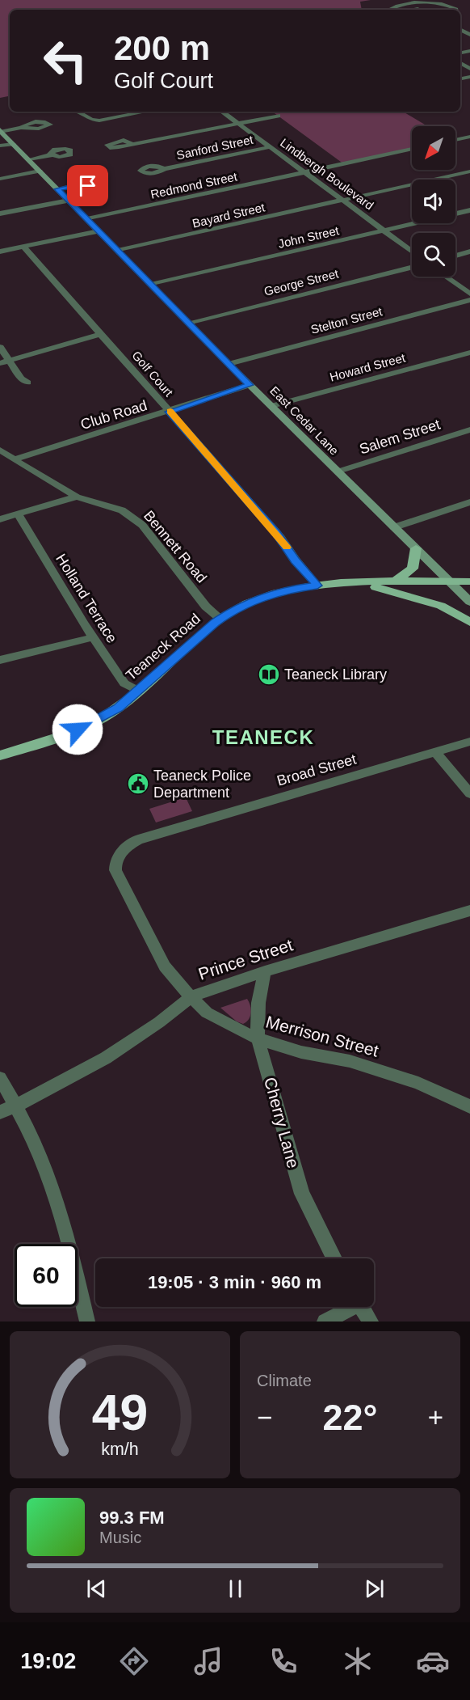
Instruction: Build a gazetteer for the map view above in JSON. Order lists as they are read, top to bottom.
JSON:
{
  "streets": {
    "main road": ["Teaneck Road"],
    "street": [
      "Sanford Street",
      "Lindbergh Boulevard",
      "Redmond Street",
      "Bayard Street",
      "John Street",
      "George Street",
      "Stelton Street",
      "Howard Street",
      "Golf Court",
      "Club Road",
      "East Cedar Lane",
      "Salem Street",
      "Bennett Road",
      "Holland Terrace",
      "Broad Street",
      "Prince Street",
      "Merrison Street",
      "Cherry Lane"
    ]
  },
  "crossings": [
    ["Sanford Street", "Lindbergh Boulevard"],
    ["Lindbergh Boulevard", "Redmond Street"],
    ["Lindbergh Boulevard", "Bayard Street"],
    ["Lindbergh Boulevard", "John Street"],
    ["Redmond Street", "East Cedar Lane"],
    ["Bayard Street", "East Cedar Lane"],
    ["John Street", "East Cedar Lane"],
    ["George Street", "East Cedar Lane"],
    ["Stelton Street", "East Cedar Lane"],
    ["Howard Street", "East Cedar Lane"],
    ["Golf Court", "Club Road"],
    ["Golf Court", "Teaneck Road"],
    ["Club Road", "East Cedar Lane"],
    ["Club Road", "Bennett Road"],
    ["East Cedar Lane", "Salem Street"],
    ["East Cedar Lane", "Teaneck Road"],
    ["Bennett Road", "Teaneck Road"],
    ["Holland Terrace", "Teaneck Road"],
    ["Broad Street", "Merrison Street"],
    ["Prince Street", "Merrison Street"],
    ["Prince Street", "Cherry Lane"],
    ["Merrison Street", "Cherry Lane"]
  ],
  "districts": ["TEANECK"],
  "places": {
    "library": ["Teaneck Library"],
    "public building": ["Teaneck Police Department"]
  },
  "north": "bottom left",
  "page": {
    "turn": ["200 m", "Golf Court"],
    "limit": "60",
    "trip": "19:05 · 3 min · 960 m",
    "tile": "Climate",
    "heat": ["−", "22°", "+"],
    "song": ["99.3 FM", "Music"],
    "tabs": "19:02",
    "gauge": ["49", "km/h"]
  }
}
